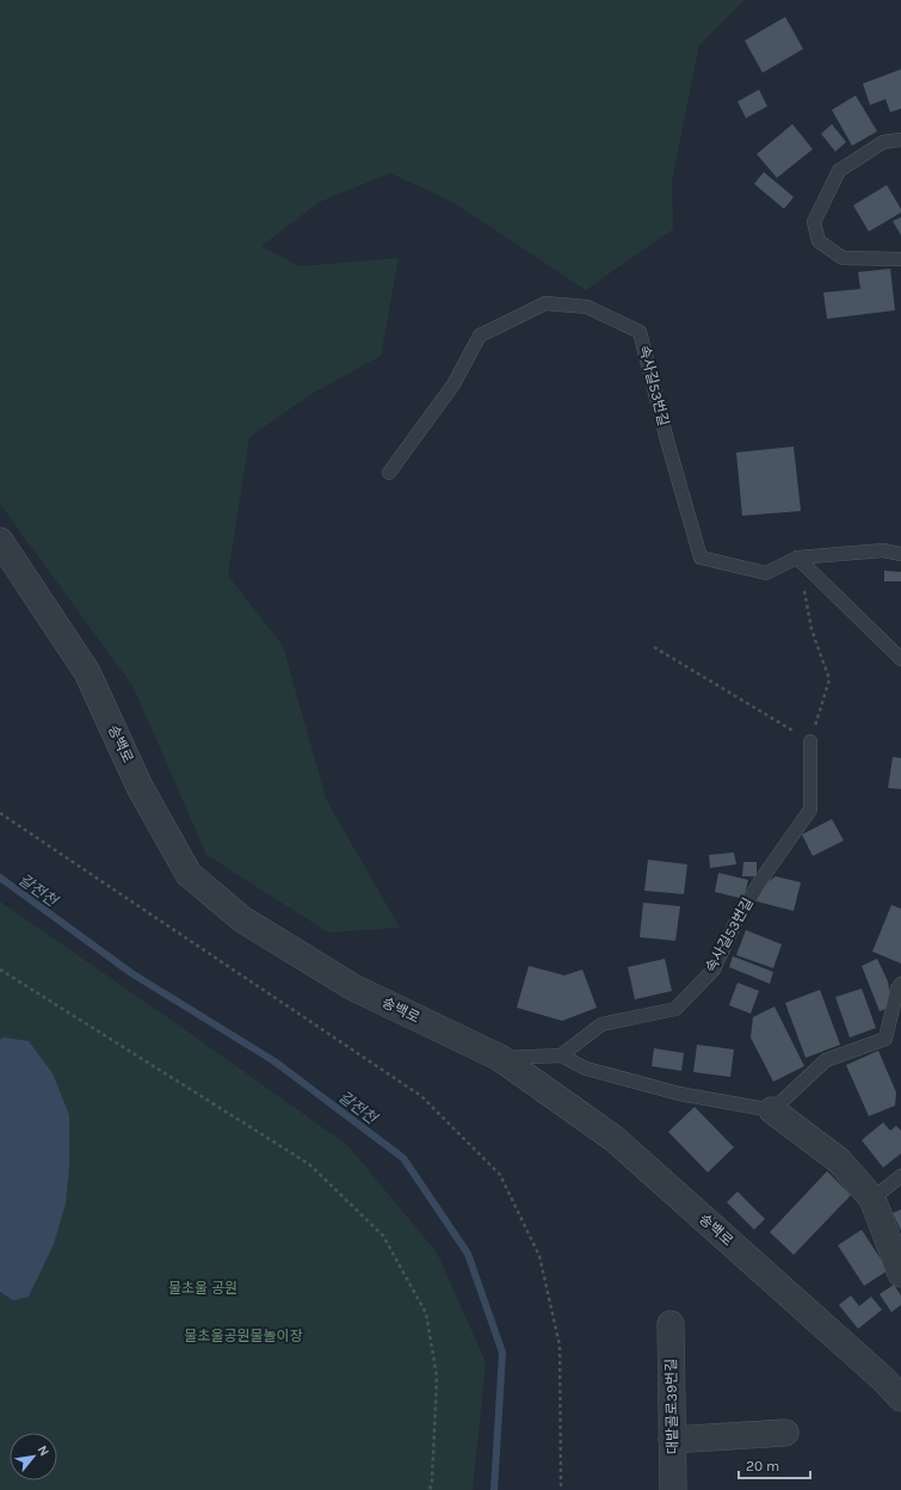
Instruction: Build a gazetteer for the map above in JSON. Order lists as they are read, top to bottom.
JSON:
{
  "streets": {
    "street": ["송백로", "대밭골로39번길"],
    "lane": ["속사길53번길"]
  },
  "water": ["갈전천"],
  "parks": ["물초울 공원", "물초울공원물놀이장"],
  "scale_bar": "20 m",
  "north": "top right"
}
